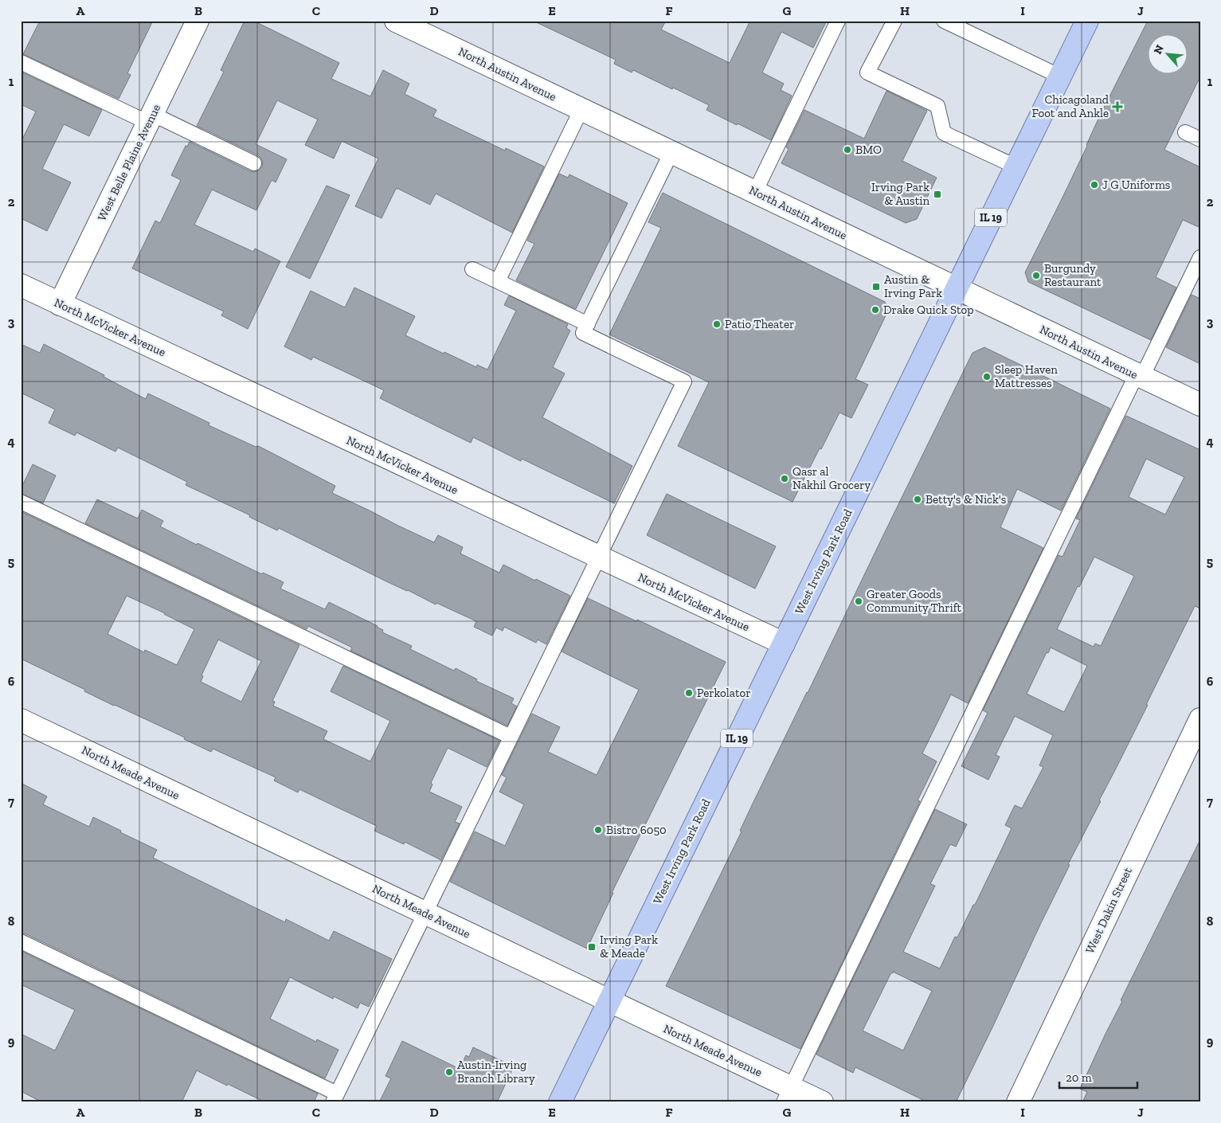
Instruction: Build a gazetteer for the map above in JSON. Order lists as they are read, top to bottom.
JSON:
{
  "streets": {
    "main road": ["IL 19", "West Irving Park Road"],
    "street": [
      "North Austin Avenue",
      "West Belle Plaine Avenue",
      "North McVicker Avenue",
      "North Meade Avenue",
      "West Dakin Street"
    ]
  },
  "crossings": [
    ["North Austin Avenue", "West Irving Park Road"],
    ["West Belle Plaine Avenue", "North McVicker Avenue"],
    ["North McVicker Avenue", "West Irving Park Road"],
    ["West Irving Park Road", "North Meade Avenue"]
  ],
  "places": {
    "health": ["Chicagoland Foot and Ankle"],
    "other": [
      "BMO",
      "J G Uniforms",
      "Burgundy Restaurant",
      "Drake Quick Stop",
      "Patio Theater",
      "Sleep Haven Mattresses",
      "Qasr al Nakhil Grocery",
      "Betty's & Nick's",
      "Greater Goods Community Thrift",
      "Perkolator",
      "Bistro 6050",
      "Austin-Irving Branch Library"
    ],
    "transit": ["Irving Park & Austin", "Austin & Irving Park", "Irving Park & Meade"]
  },
  "scale_bar": "20 m",
  "north": "top left",
  "grid": {
    "columns": [
      "A",
      "B",
      "C",
      "D",
      "E",
      "F",
      "G",
      "H",
      "I",
      "J"
    ],
    "rows": [
      "1",
      "2",
      "3",
      "4",
      "5",
      "6",
      "7",
      "8",
      "9"
    ]
  }
}
